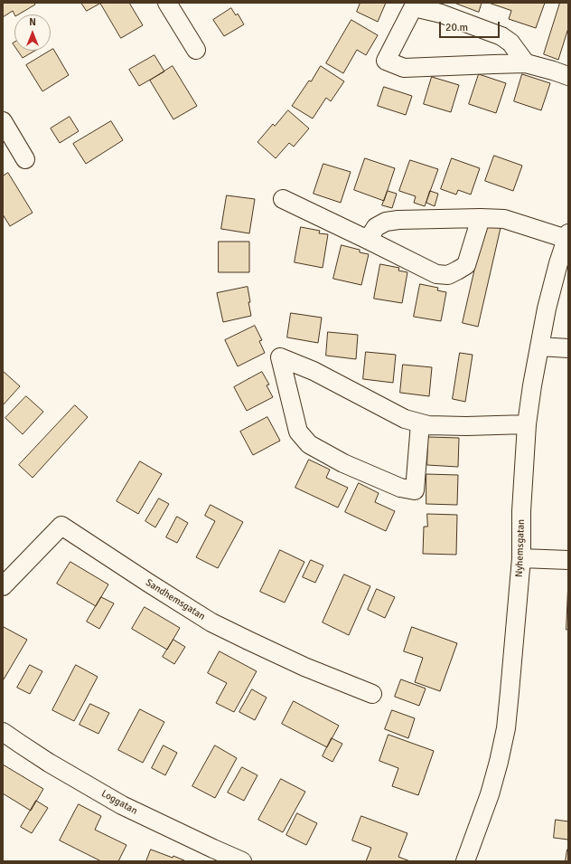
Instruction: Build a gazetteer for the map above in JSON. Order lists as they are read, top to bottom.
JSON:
{
  "streets": {
    "street": ["Nyhemsgatan", "Sandhemsgatan", "Loggatan"]
  },
  "scale_bar": "20 m",
  "north": "top"
}
